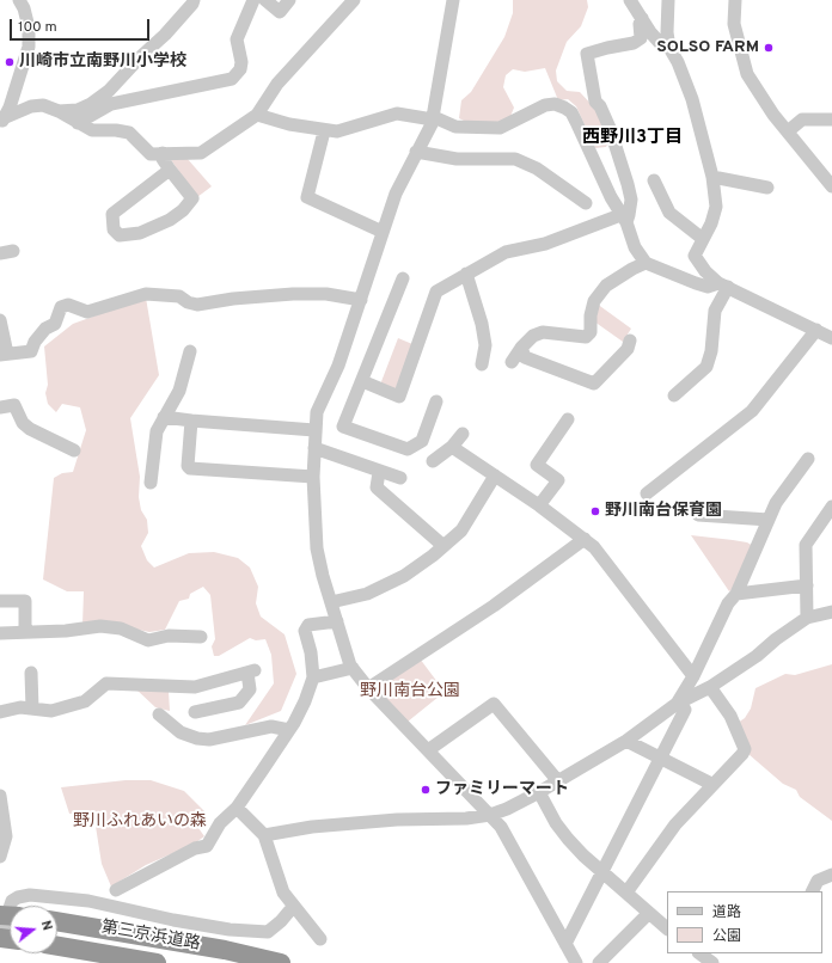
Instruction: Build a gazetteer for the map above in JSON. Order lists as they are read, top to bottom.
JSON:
{
  "streets": {
    "highway": ["第三京浜道路"]
  },
  "districts": ["西野川3丁目"],
  "parks": ["野川南台公園", "野川ふれあいの森"],
  "places": [
    "SOLSO FARM",
    "川崎市立南野川小学校",
    "野川南台保育園",
    "ファミリーマート"
  ],
  "legend": ["道路", "公園"],
  "scale_bar": "100 m",
  "north": "right"
}
